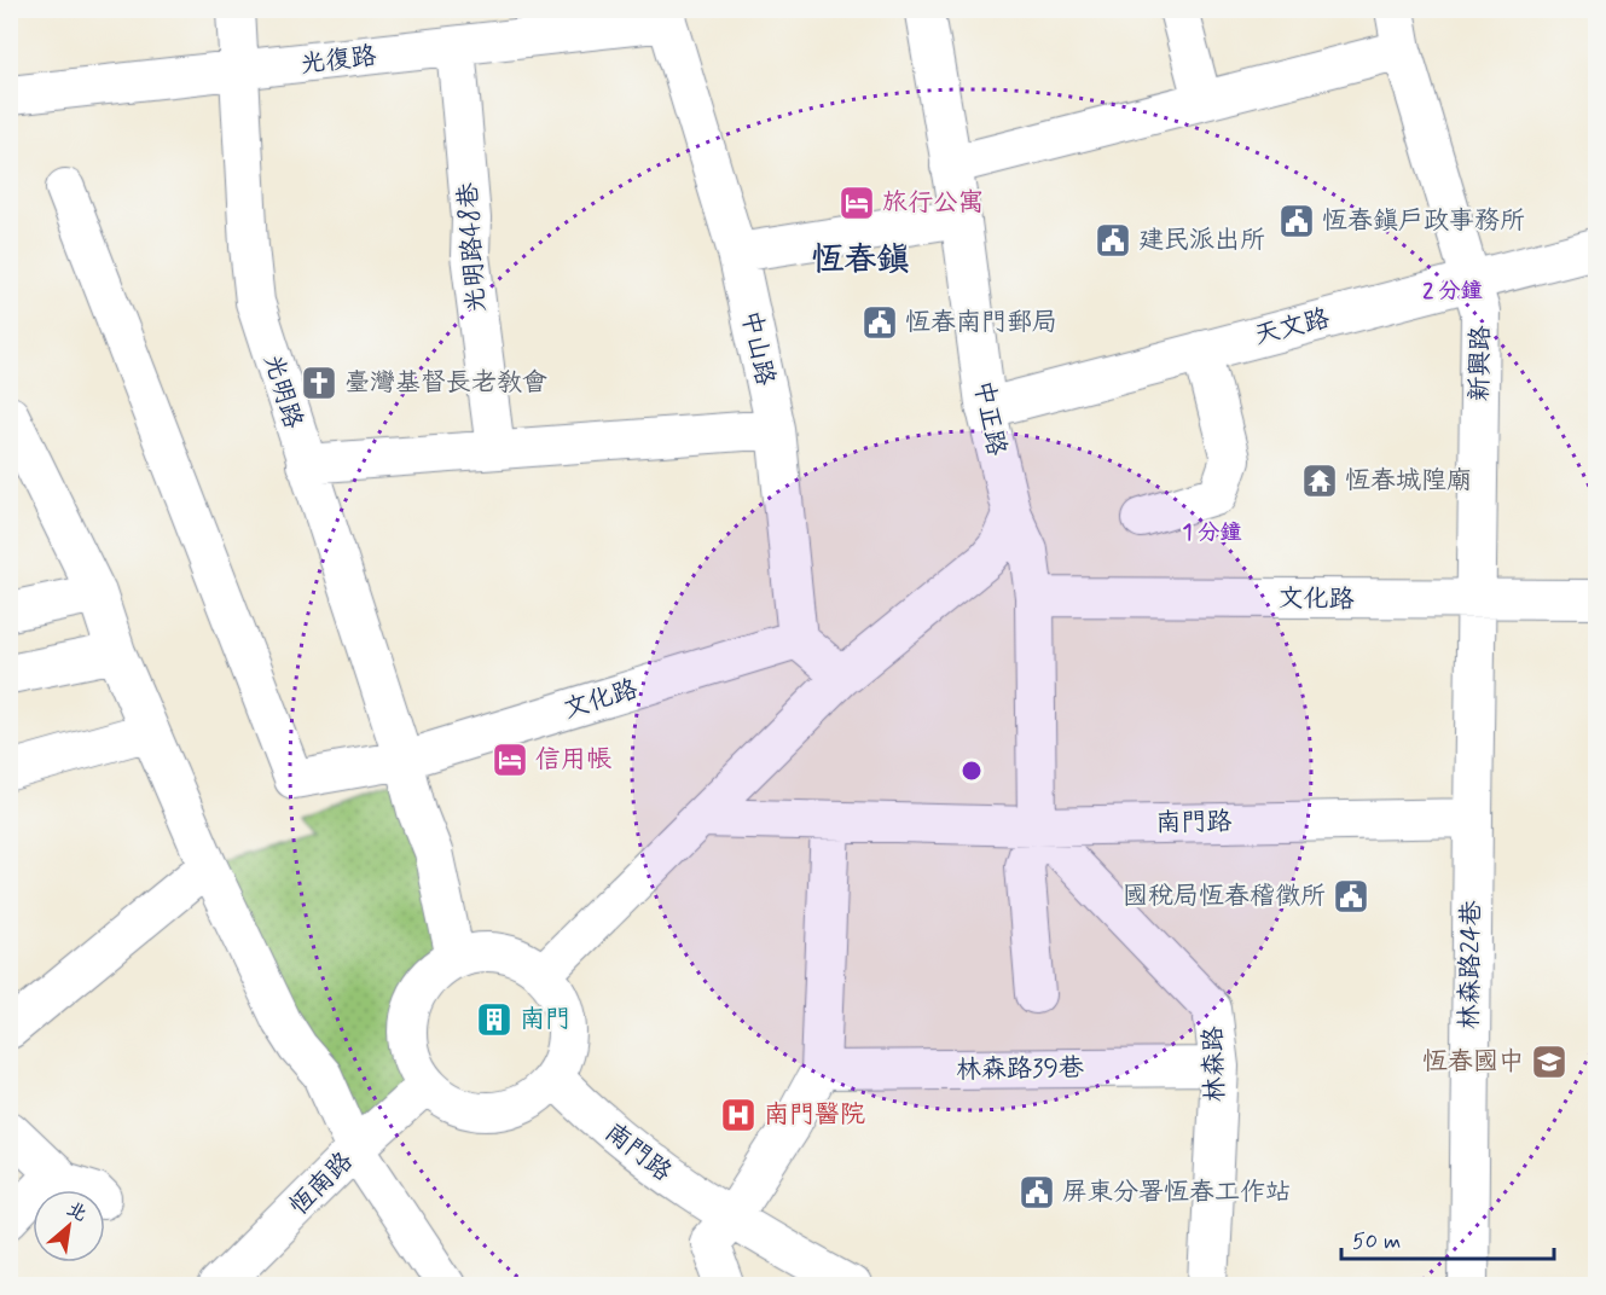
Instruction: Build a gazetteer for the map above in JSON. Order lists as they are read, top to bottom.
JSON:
{
  "streets": {
    "main road": ["天文路", "中正路"],
    "street": [
      "光復路",
      "光明路48巷",
      "中山路",
      "新興路",
      "光明路",
      "文化路",
      "南門路",
      "林森路24巷",
      "林森路",
      "林森路39巷",
      "恆南路"
    ]
  },
  "crossings": [
    ["光復路", "光明路48巷"],
    ["光復路", "中山路"],
    ["光復路", "光明路"],
    ["天文路", "新興路"],
    ["天文路", "中正路"],
    ["中山路", "文化路"],
    ["新興路", "文化路"],
    ["光明路", "文化路"],
    ["光明路", "南門路"],
    ["光明路", "恆南路"],
    ["中正路", "文化路"],
    ["中正路", "南門路"],
    ["中正路", "林森路"],
    ["南門路", "林森路24巷"],
    ["南門路", "林森路"],
    ["南門路", "恆南路"],
    ["林森路", "林森路39巷"]
  ],
  "districts": ["恆春鎮"],
  "places": {
    "hotel": ["旅行公寓", "信用帳"],
    "public building": [
      "恆春鎮戶政事務所",
      "建民派出所",
      "恆春南門郵局",
      "國稅局恆春稽徵所",
      "屏東分署恆春工作站"
    ],
    "church": ["臺灣基督長老教會"],
    "temple": ["恆春城隍廟"],
    "building": ["南門"],
    "school or university": ["恆春國中"],
    "hospital": ["南門醫院"]
  },
  "scale_bar": "50 m",
  "north": "top right",
  "rings": ["2 分鐘", "1 分鐘"]
}
